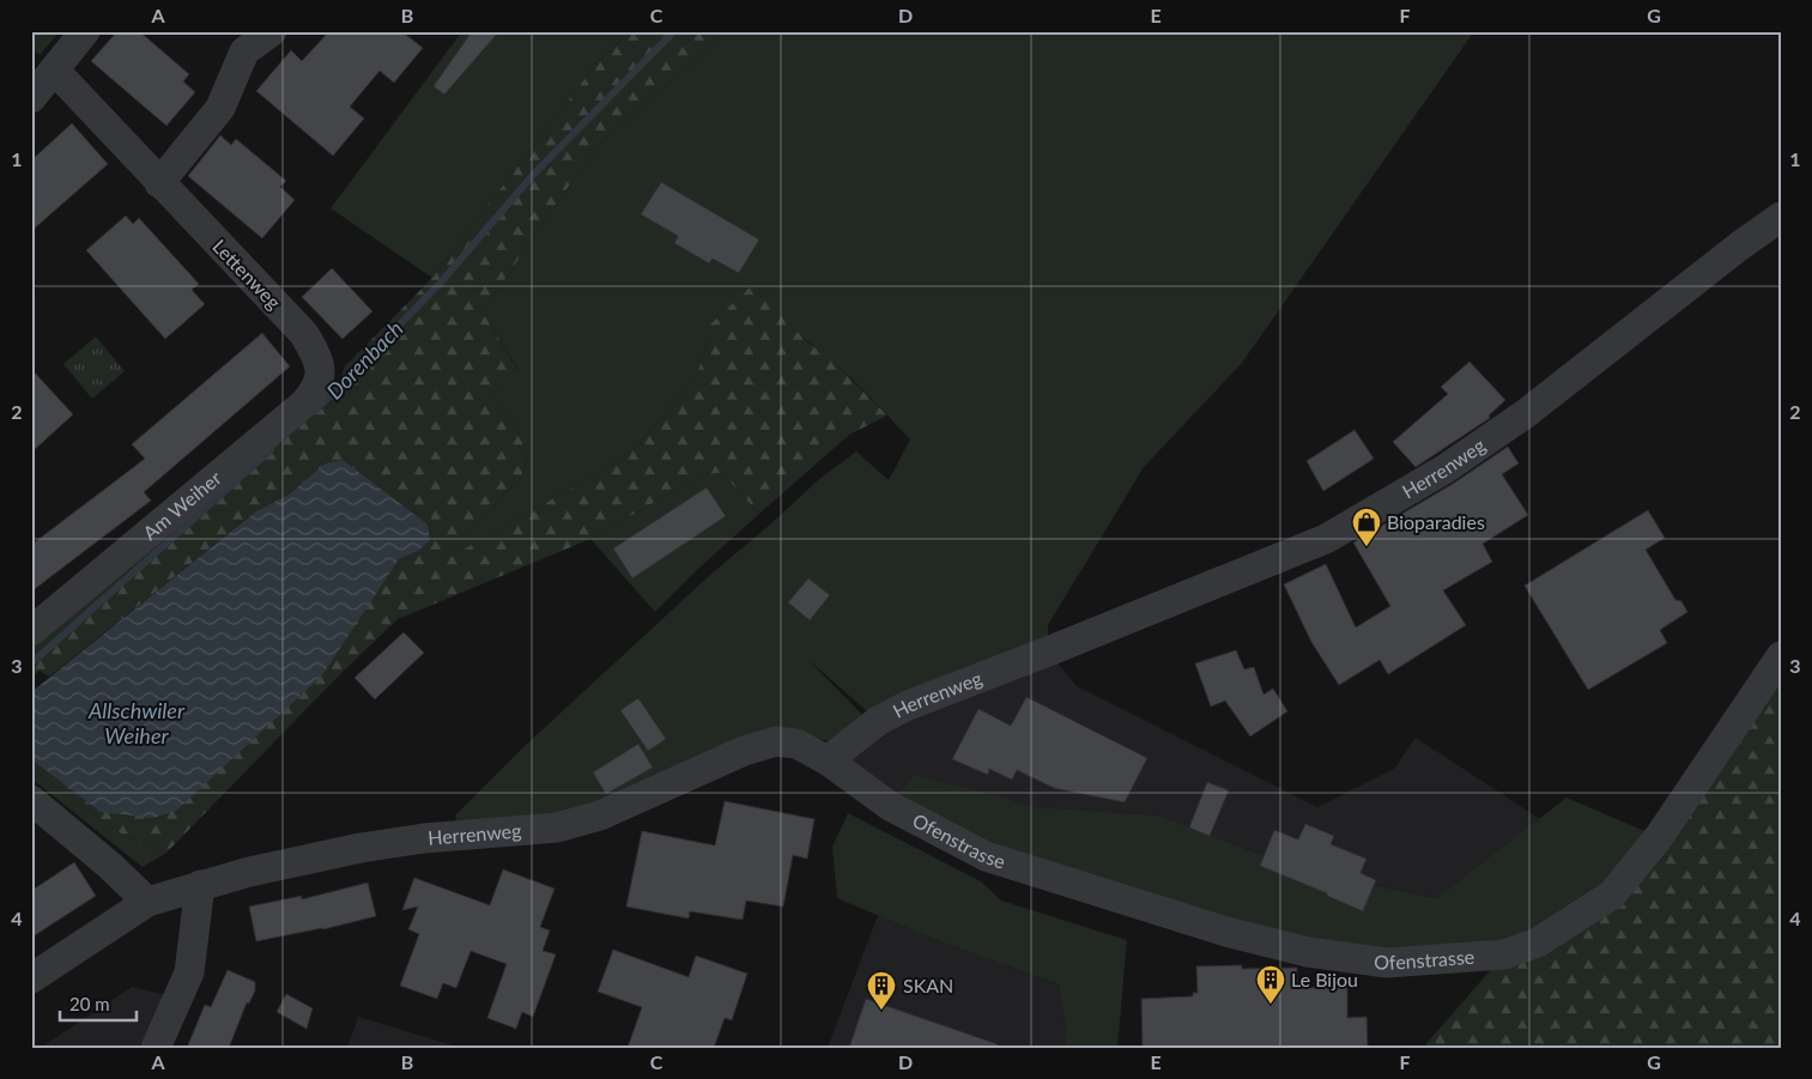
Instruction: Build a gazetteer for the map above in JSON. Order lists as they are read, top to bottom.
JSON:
{
  "streets": {
    "street": [
      "Lettenweg",
      "Herrenweg",
      "Am Weiher",
      "Ofenstrasse"
    ]
  },
  "crossings": [
    ["Lettenweg", "Am Weiher"],
    ["Herrenweg", "Ofenstrasse"]
  ],
  "water": ["Dorenbach", "Allschwiler Weiher"],
  "places": {
    "shop": ["Bioparadies"],
    "building": ["Le Bijou", "SKAN"]
  },
  "scale_bar": "20 m",
  "grid": {
    "columns": [
      "A",
      "B",
      "C",
      "D",
      "E",
      "F",
      "G"
    ],
    "rows": [
      "1",
      "2",
      "3",
      "4"
    ]
  }
}
